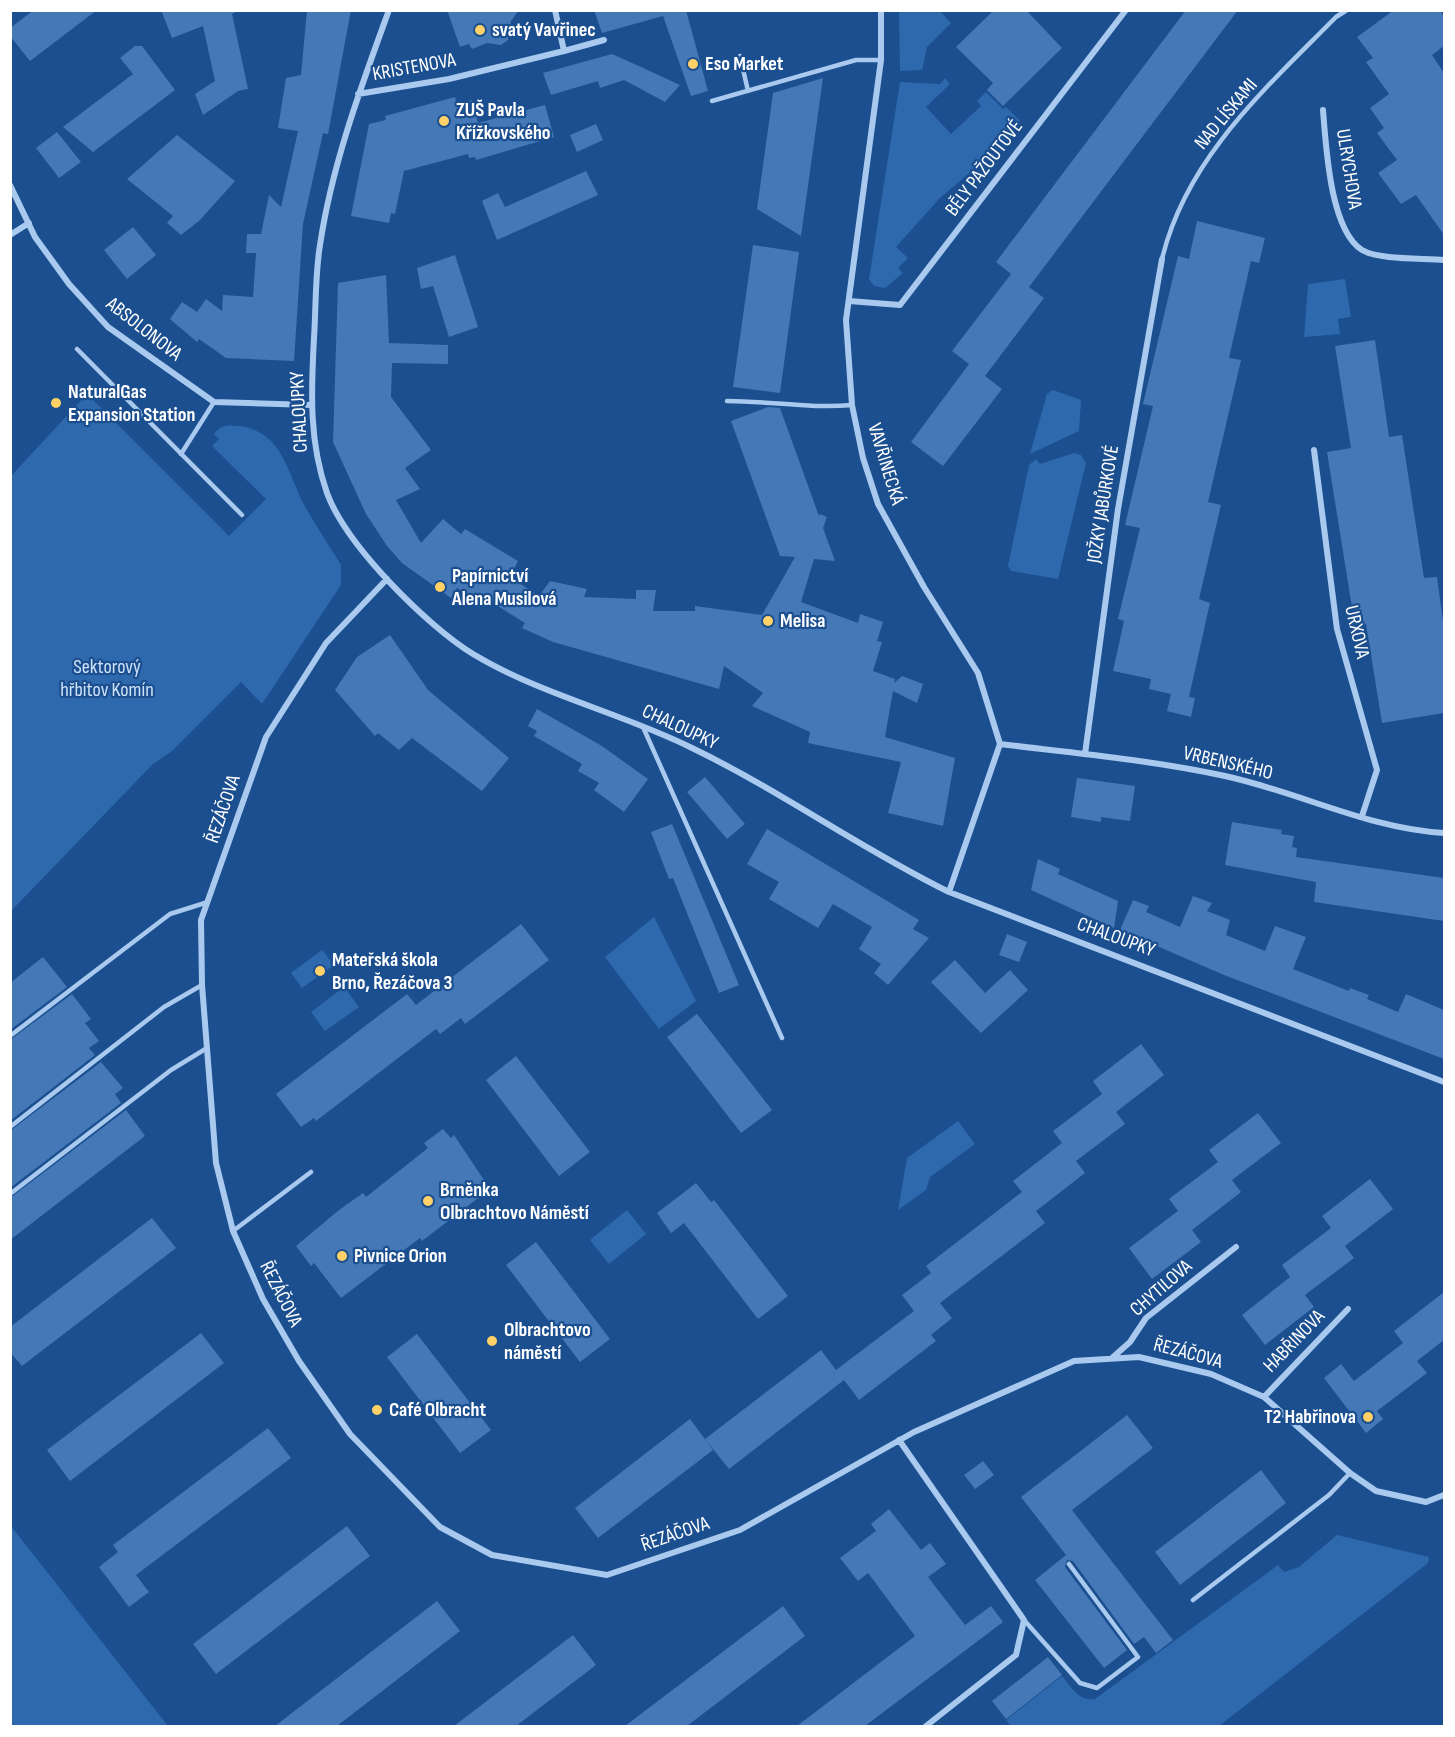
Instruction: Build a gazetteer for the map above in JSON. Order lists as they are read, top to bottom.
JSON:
{
  "streets": {
    "street": [
      "KRISTENOVA",
      "BĚLY PAŽOUTOVÉ",
      "ULRYCHOVA",
      "ABSOLONOVA",
      "CHALOUPKY",
      "VAVŘINECKÁ",
      "JOŽKY JABŮRKOVÉ",
      "URXOVA",
      "VRBENSKÉHO",
      "ŘEZÁČOVA",
      "CHYTILOVA",
      "HABŘINOVA"
    ],
    "lane": ["NAD LÍSKAMI"]
  },
  "crossings": [
    ["KRISTENOVA", "CHALOUPKY"],
    ["NAD LÍSKAMI", "JOŽKY JABŮRKOVÉ"],
    ["BĚLY PAŽOUTOVÉ", "VAVŘINECKÁ"],
    ["CHALOUPKY", "ŘEZÁČOVA"],
    ["VAVŘINECKÁ", "VRBENSKÉHO"],
    ["JOŽKY JABŮRKOVÉ", "VRBENSKÉHO"],
    ["URXOVA", "VRBENSKÉHO"],
    ["ŘEZÁČOVA", "CHYTILOVA"],
    ["ŘEZÁČOVA", "HABŘINOVA"]
  ],
  "parks": ["Sektorový hřbitov Komín"],
  "places": [
    "svatý Vavřinec",
    "Eso Market",
    "ZUŠ Pavla Křížkovského",
    "NaturalGas Expansion Station",
    "Papírnictví Alena Musilová",
    "Melisa",
    "Mateřská škola Brno, Řezáčova 3",
    "Brněnka Olbrachtovo Náměstí",
    "Pivnice Orion",
    "Olbrachtovo náměstí",
    "Café Olbracht",
    "T2 Habřinova"
  ]
}
